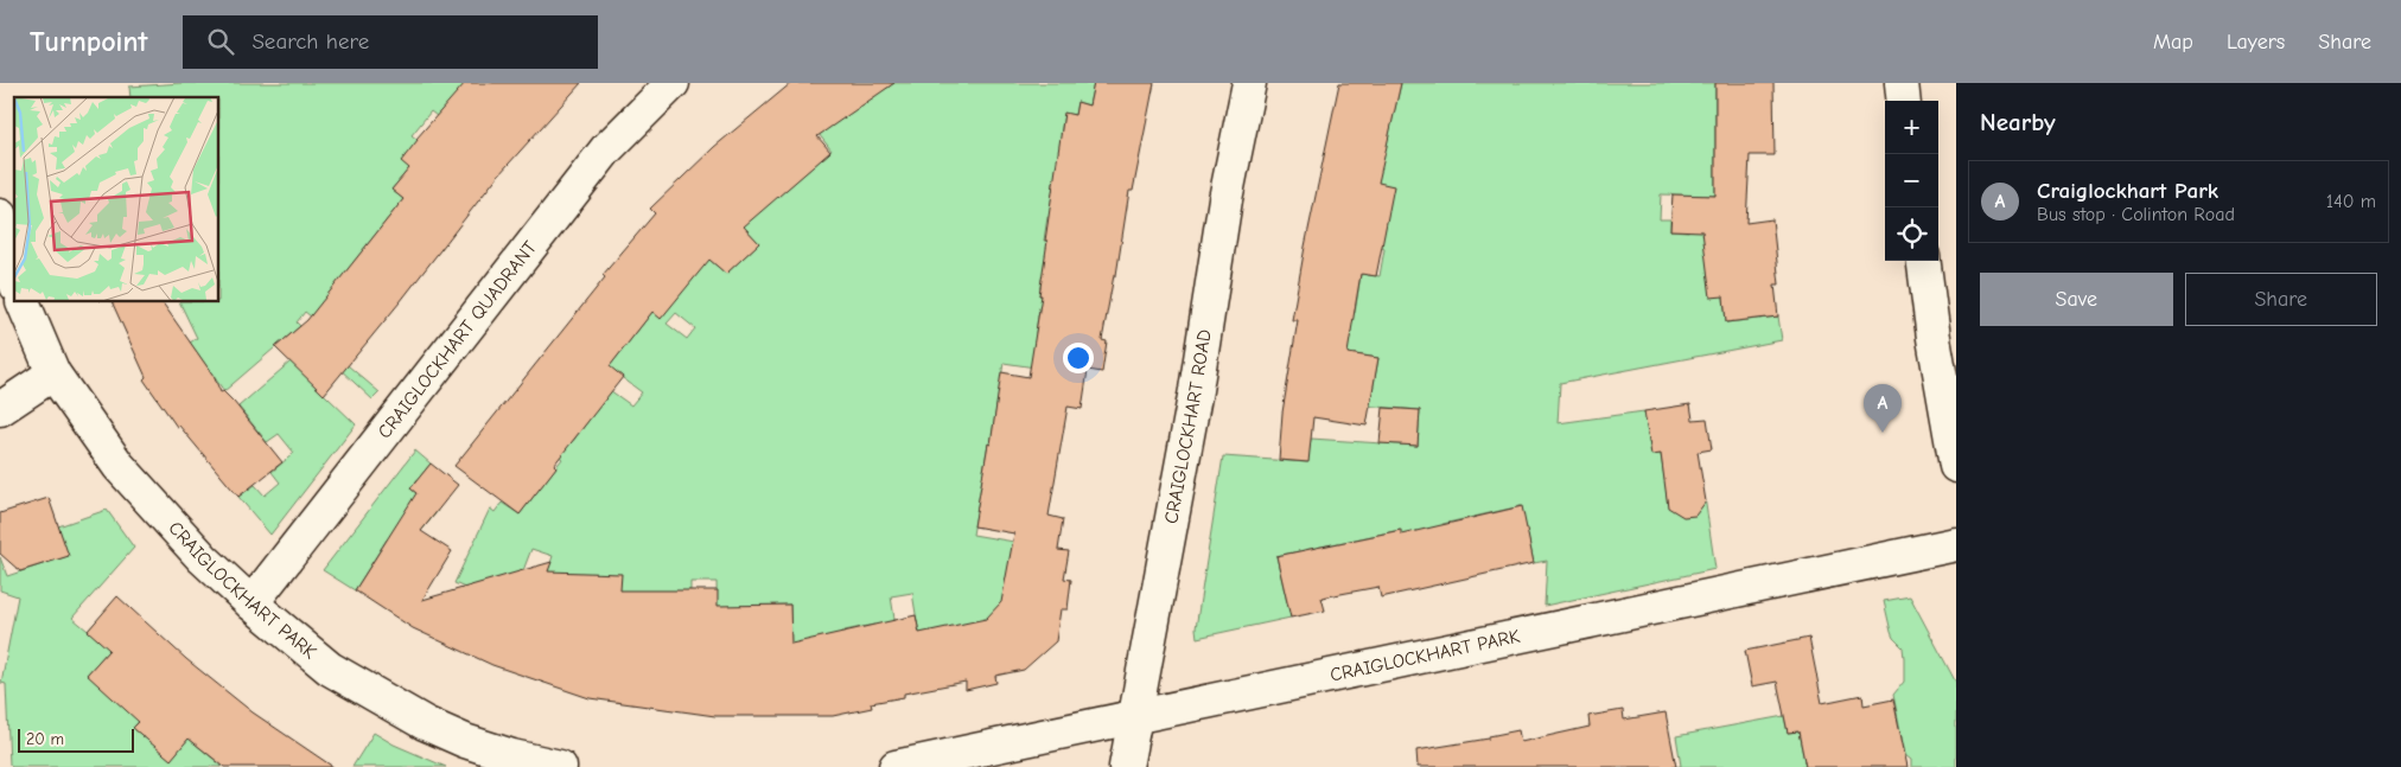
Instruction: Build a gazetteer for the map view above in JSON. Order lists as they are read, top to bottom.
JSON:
{
  "streets": {
    "street": ["CRAIGLOCKHART QUADRANT", "CRAIGLOCKHART ROAD", "CRAIGLOCKHART PARK"]
  },
  "crossings": [
    ["CRAIGLOCKHART QUADRANT", "CRAIGLOCKHART PARK"],
    ["CRAIGLOCKHART ROAD", "CRAIGLOCKHART PARK"]
  ],
  "scale_bar": "20 m",
  "page": {
    "header": "Turnpoint",
    "search": "Search here",
    "nav": ["Map", "Layers", "Share"],
    "heading": "Nearby",
    "map_buttons": ["+", "−"],
    "list": [
      {
        "mark": "A",
        "name": "Craiglockhart Park",
        "note": "Bus stop · Colinton Road",
        "value": "140 m"
      }
    ],
    "buttons": ["Save", "Share"],
    "pins": "A",
    "scale": "20 m"
  }
}
